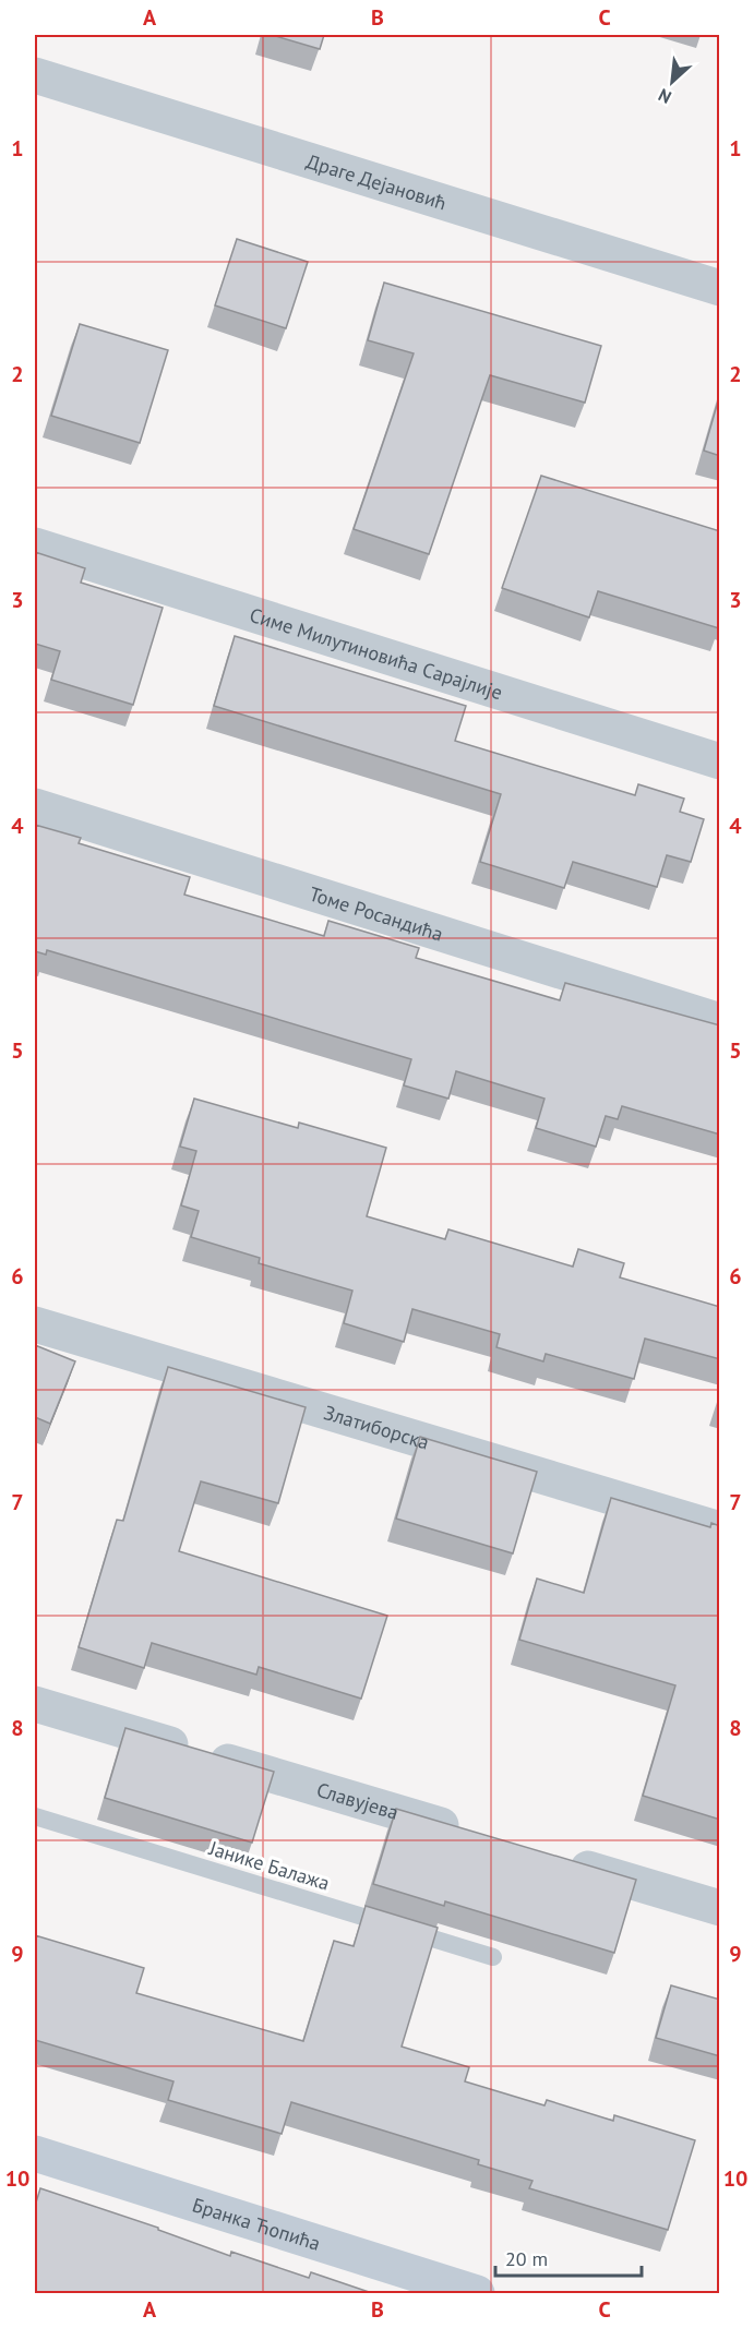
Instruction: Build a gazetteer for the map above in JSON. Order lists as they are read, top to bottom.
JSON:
{
  "streets": {
    "street": [
      "Драге Дејановић",
      "Симе Милутиновића Сарајлије",
      "Томе Росандића",
      "Златиборска",
      "Славујева",
      "Бранка Ћопића"
    ],
    "lane": ["Јанике Балажа"]
  },
  "scale_bar": "20 m",
  "north": "bottom left",
  "grid": {
    "columns": ["A", "B", "C"],
    "rows": [
      "1",
      "2",
      "3",
      "4",
      "5",
      "6",
      "7",
      "8",
      "9",
      "10"
    ]
  }
}
